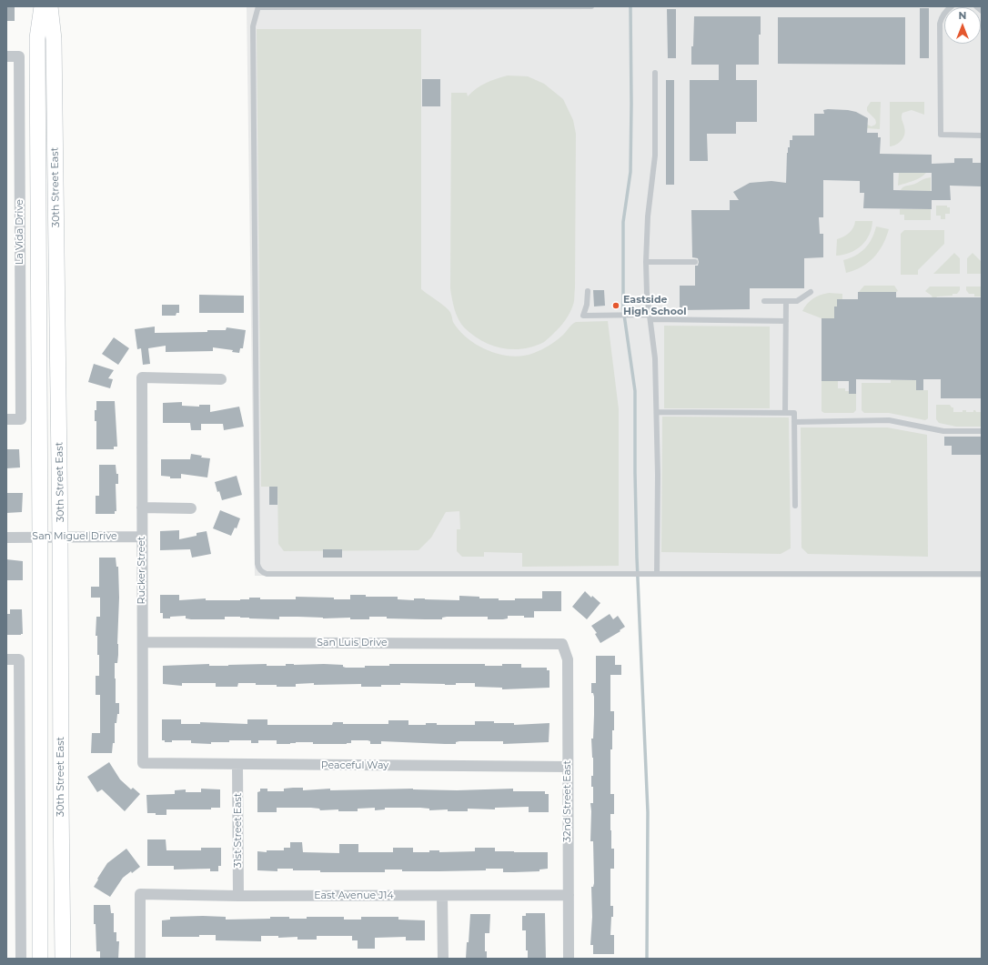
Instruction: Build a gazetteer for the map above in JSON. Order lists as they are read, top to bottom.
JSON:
{
  "streets": {
    "main road": ["30th Street East"],
    "street": [
      "La Vida Drive",
      "San Miguel Drive",
      "Rucker Street",
      "San Luis Drive",
      "Peaceful Way",
      "32nd Street East",
      "31st Street East",
      "East Avenue J14"
    ]
  },
  "crossings": [
    ["30th Street East", "San Miguel Drive"],
    ["San Miguel Drive", "Rucker Street"],
    ["Rucker Street", "San Luis Drive"],
    ["Rucker Street", "Peaceful Way"],
    ["San Luis Drive", "32nd Street East"],
    ["Peaceful Way", "32nd Street East"],
    ["Peaceful Way", "31st Street East"],
    ["32nd Street East", "East Avenue J14"],
    ["31st Street East", "East Avenue J14"]
  ],
  "places": ["Eastside High School"],
  "north": "top"
}
